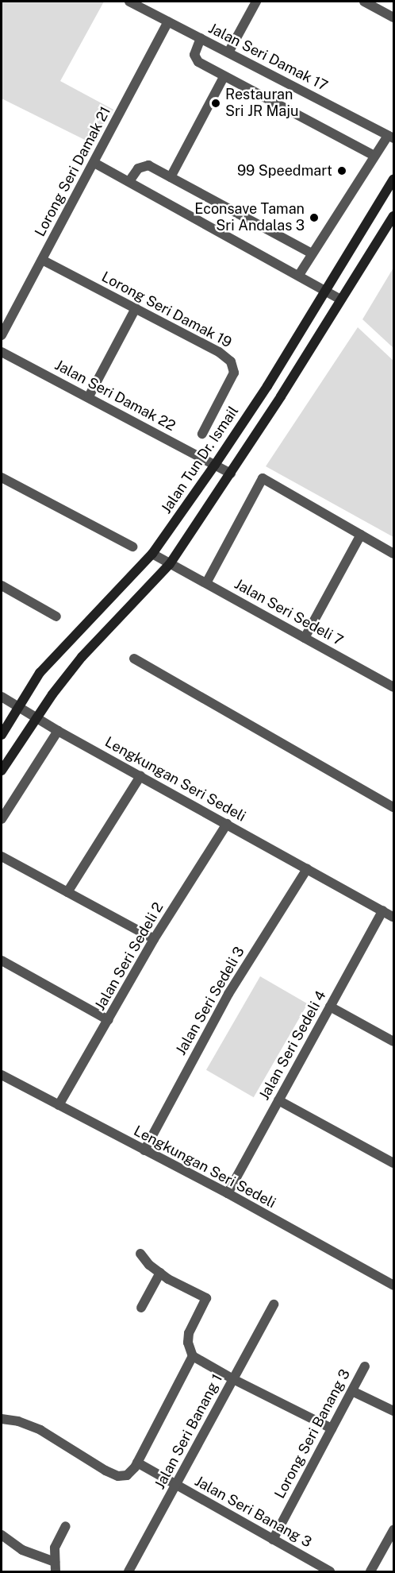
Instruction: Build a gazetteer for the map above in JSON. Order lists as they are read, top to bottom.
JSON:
{
  "streets": {
    "street": [
      "Jalan Seri Damak 17",
      "Lorong Seri Damak 21",
      "Lorong Seri Damak 19",
      "Jalan Seri Damak 22",
      "Jalan Tun Dr. Ismail",
      "Jalan Seri Sedeli 7",
      "Lengkungan Seri Sedeli",
      "Jalan Seri Sedeli 2",
      "Jalan Seri Sedeli 3",
      "Jalan Seri Sedeli 4",
      "Jalan Seri Banang 1",
      "Lorong Seri Banang 3",
      "Jalan Seri Banang 3"
    ]
  },
  "crossings": [
    ["Jalan Seri Damak 17", "Lorong Seri Damak 21"],
    ["Lorong Seri Damak 21", "Lorong Seri Damak 19"],
    ["Jalan Seri Damak 22", "Jalan Tun Dr. Ismail"],
    ["Jalan Tun Dr. Ismail", "Jalan Seri Sedeli 7"],
    ["Jalan Tun Dr. Ismail", "Lengkungan Seri Sedeli"],
    ["Lengkungan Seri Sedeli", "Jalan Seri Sedeli 2"],
    ["Lengkungan Seri Sedeli", "Jalan Seri Sedeli 3"],
    ["Lengkungan Seri Sedeli", "Jalan Seri Sedeli 4"],
    ["Jalan Seri Banang 1", "Jalan Seri Banang 3"],
    ["Lorong Seri Banang 3", "Jalan Seri Banang 3"]
  ],
  "places": ["Restauran Sri JR Maju", "99 Speedmart", "Econsave Taman Sri Andalas 3"]
}
